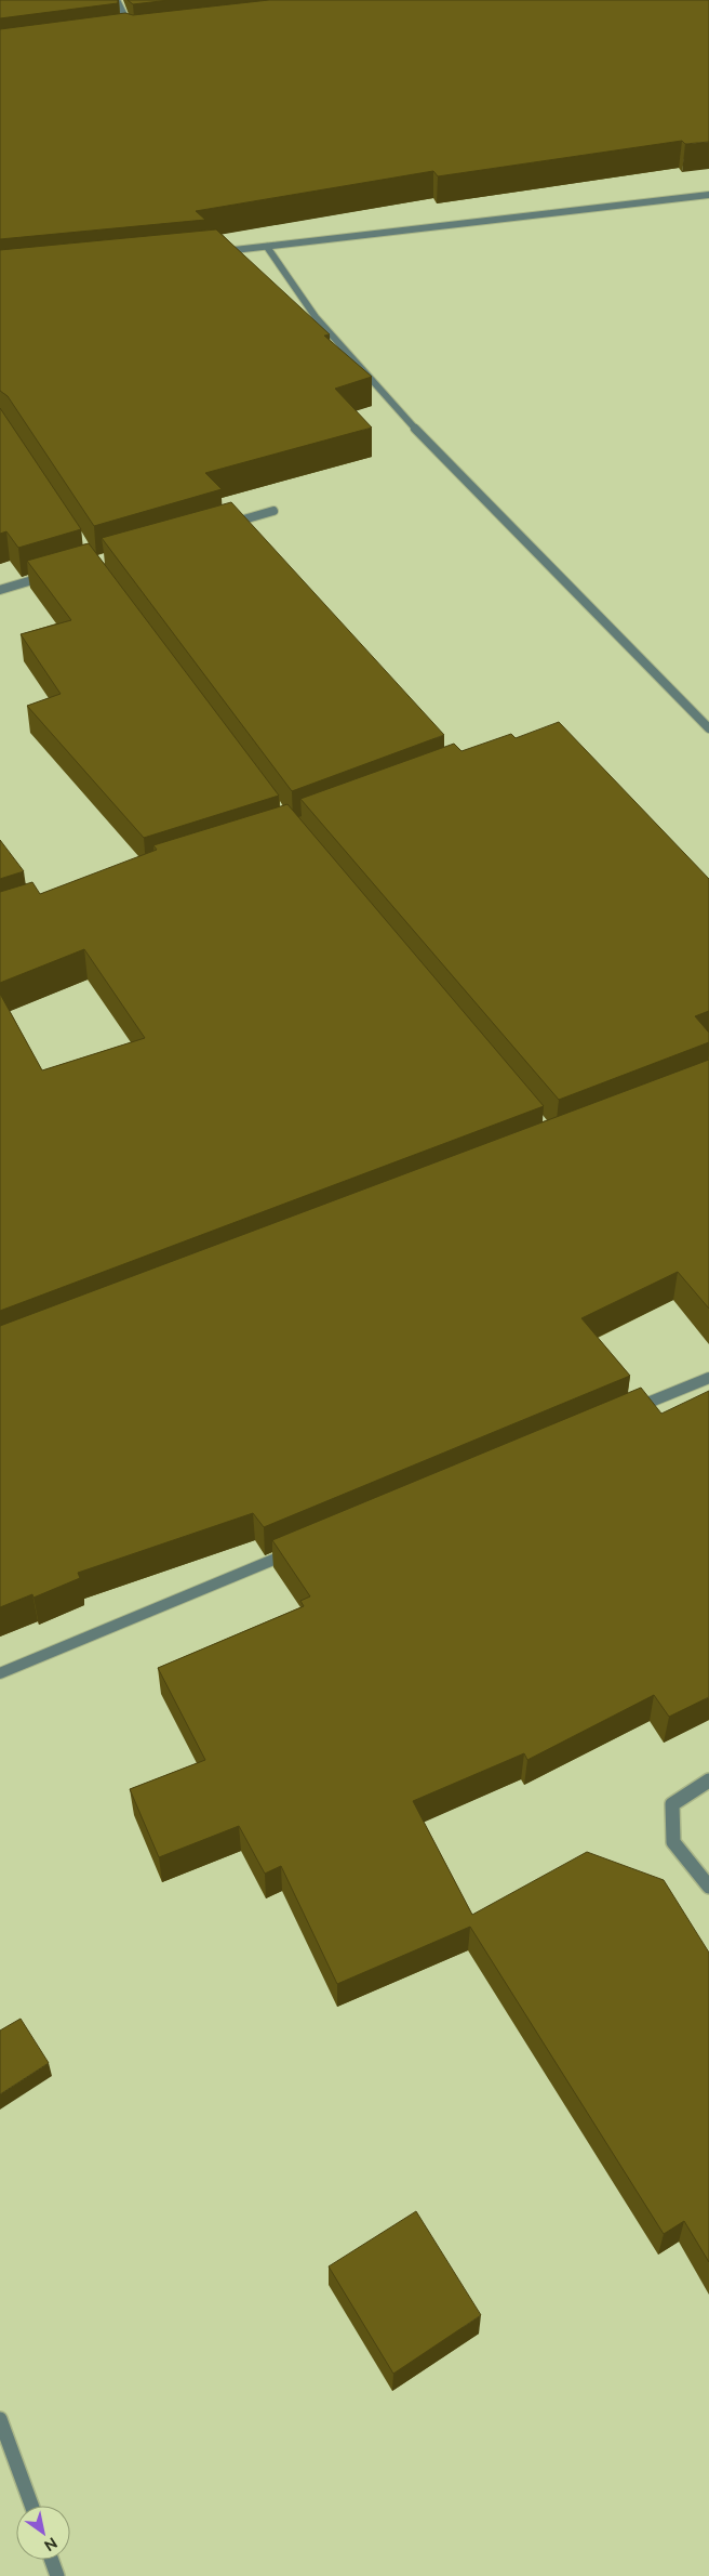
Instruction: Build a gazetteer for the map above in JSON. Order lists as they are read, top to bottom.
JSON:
{
  "north": "bottom right"
}
